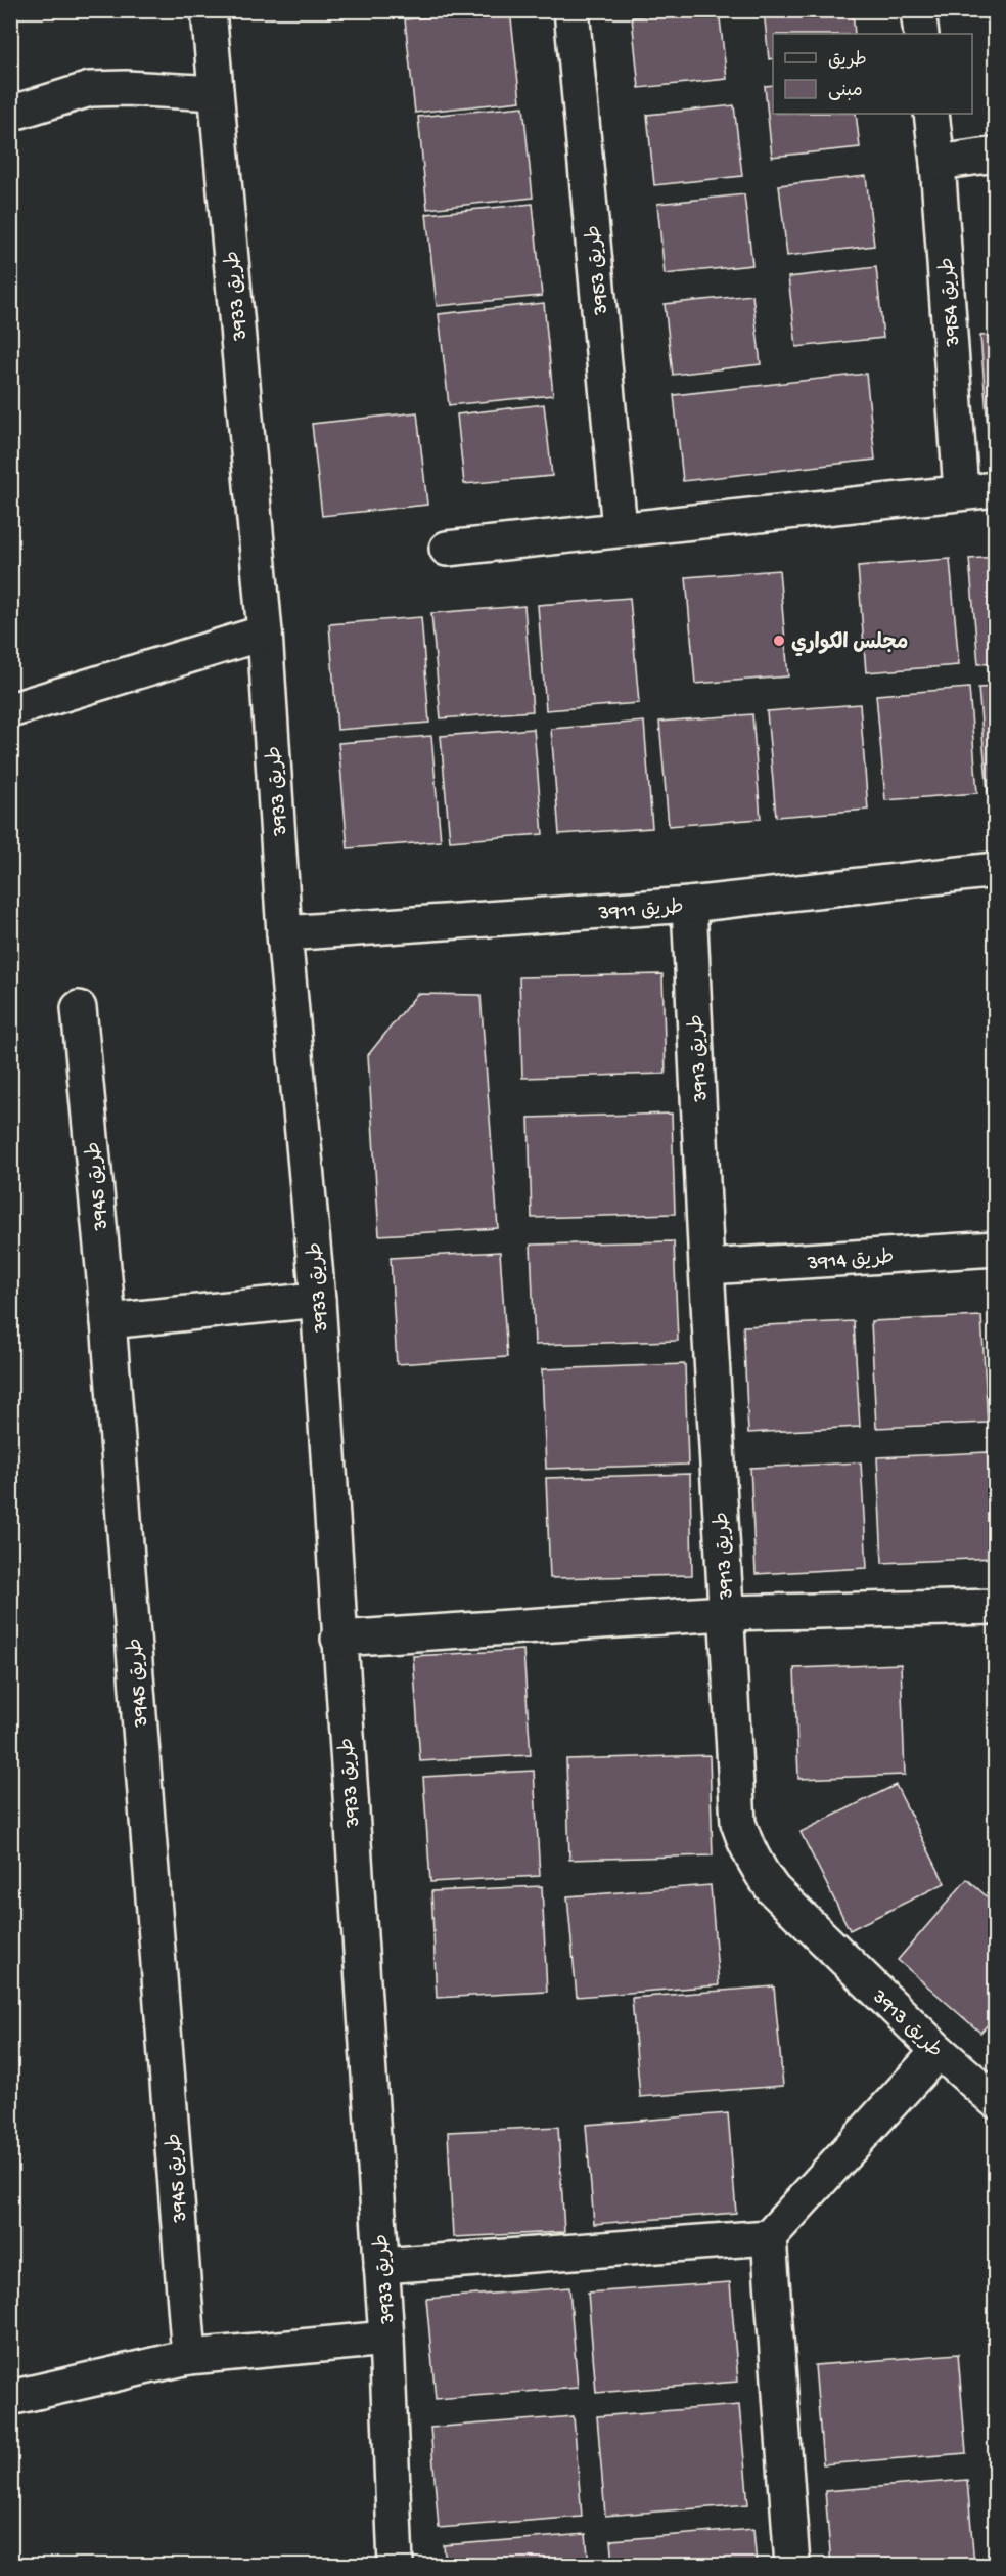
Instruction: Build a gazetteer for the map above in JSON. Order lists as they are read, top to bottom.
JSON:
{
  "streets": {
    "street": [
      "طريق 3953",
      "طريق 3933",
      "طريق 3954",
      "طريق 3911",
      "طريق 3913",
      "طريق 3945",
      "طريق 3914"
    ]
  },
  "crossings": [
    ["طريق 3933", "طريق 3911"],
    ["طريق 3911", "طريق 3913"],
    ["طريق 3913", "طريق 3914"]
  ],
  "places": ["مجلس الكواري"],
  "legend": ["طريق", "مبنى"]
}
